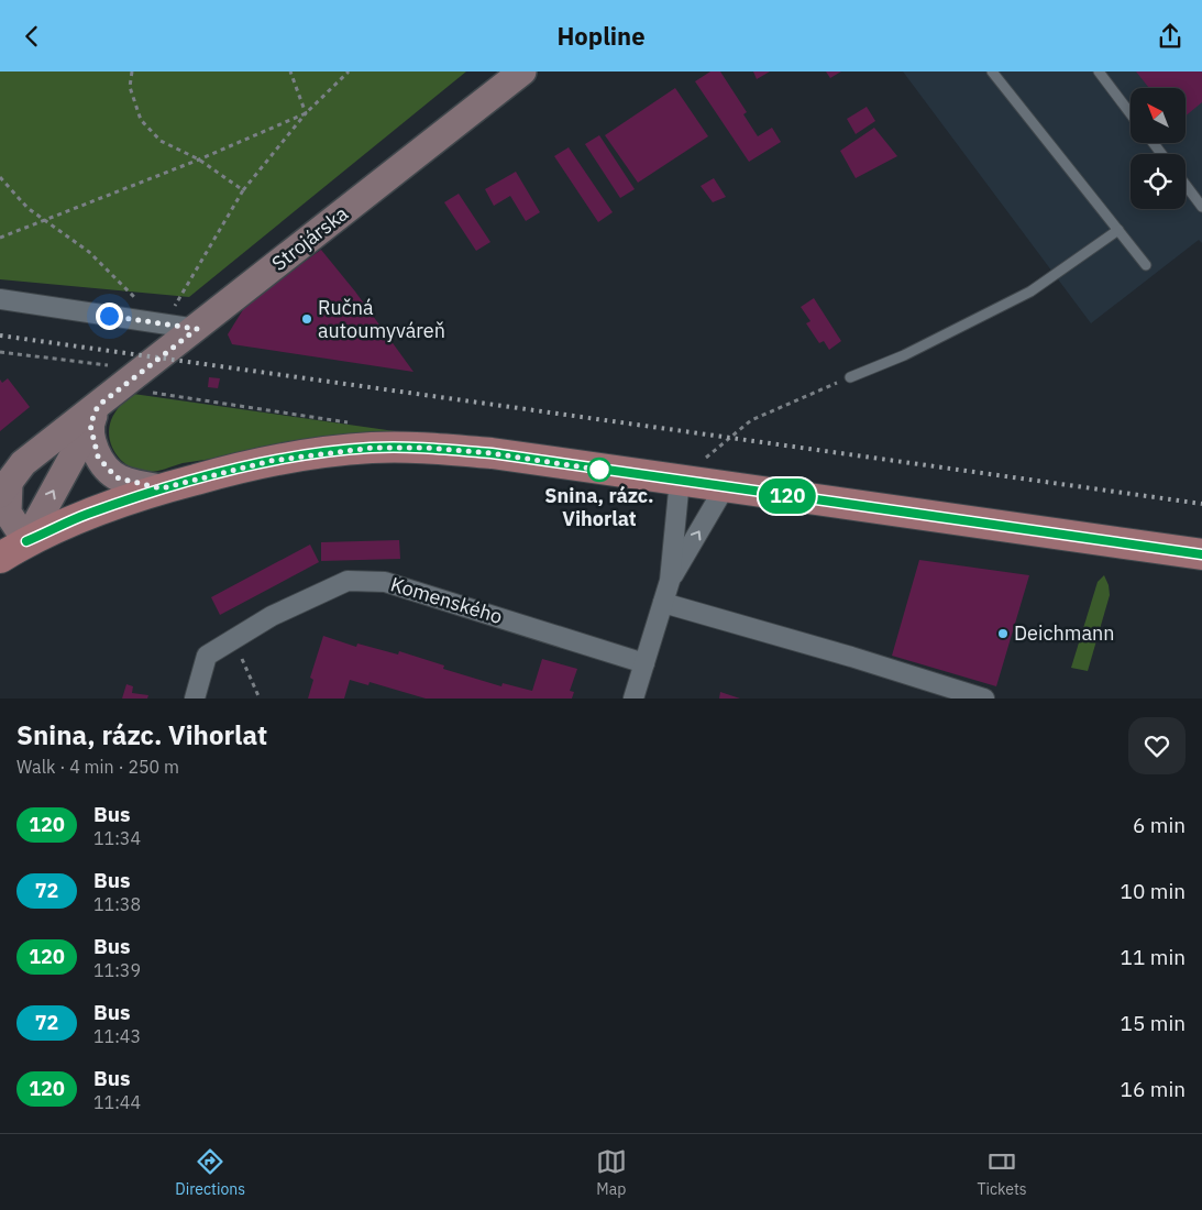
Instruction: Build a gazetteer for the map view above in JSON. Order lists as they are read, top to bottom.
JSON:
{
  "streets": {
    "main road": ["Strojárska"],
    "street": ["Komenského"]
  },
  "places": ["Ručná autoumyváreň", "Snina, rázc. Vihorlat", "Deichmann"],
  "lines": ["bus line 120"],
  "north": "top left",
  "page": {
    "header": "Hopline",
    "on_map": "120",
    "heading": ["Snina, rázc. Vihorlat", "Walk · 4 min · 250 m"],
    "list": [
      {
        "mark": "120",
        "name": "Bus",
        "note": "11:34",
        "value": "6 min"
      },
      {
        "mark": "72",
        "name": "Bus",
        "note": "11:38",
        "value": "10 min"
      },
      {
        "mark": "120",
        "name": "Bus",
        "note": "11:39",
        "value": "11 min"
      },
      {
        "mark": "72",
        "name": "Bus",
        "note": "11:43",
        "value": "15 min"
      },
      {
        "mark": "120",
        "name": "Bus",
        "note": "11:44",
        "value": "16 min"
      }
    ],
    "tabs": ["Directions", "Map", "Tickets"]
  }
}
